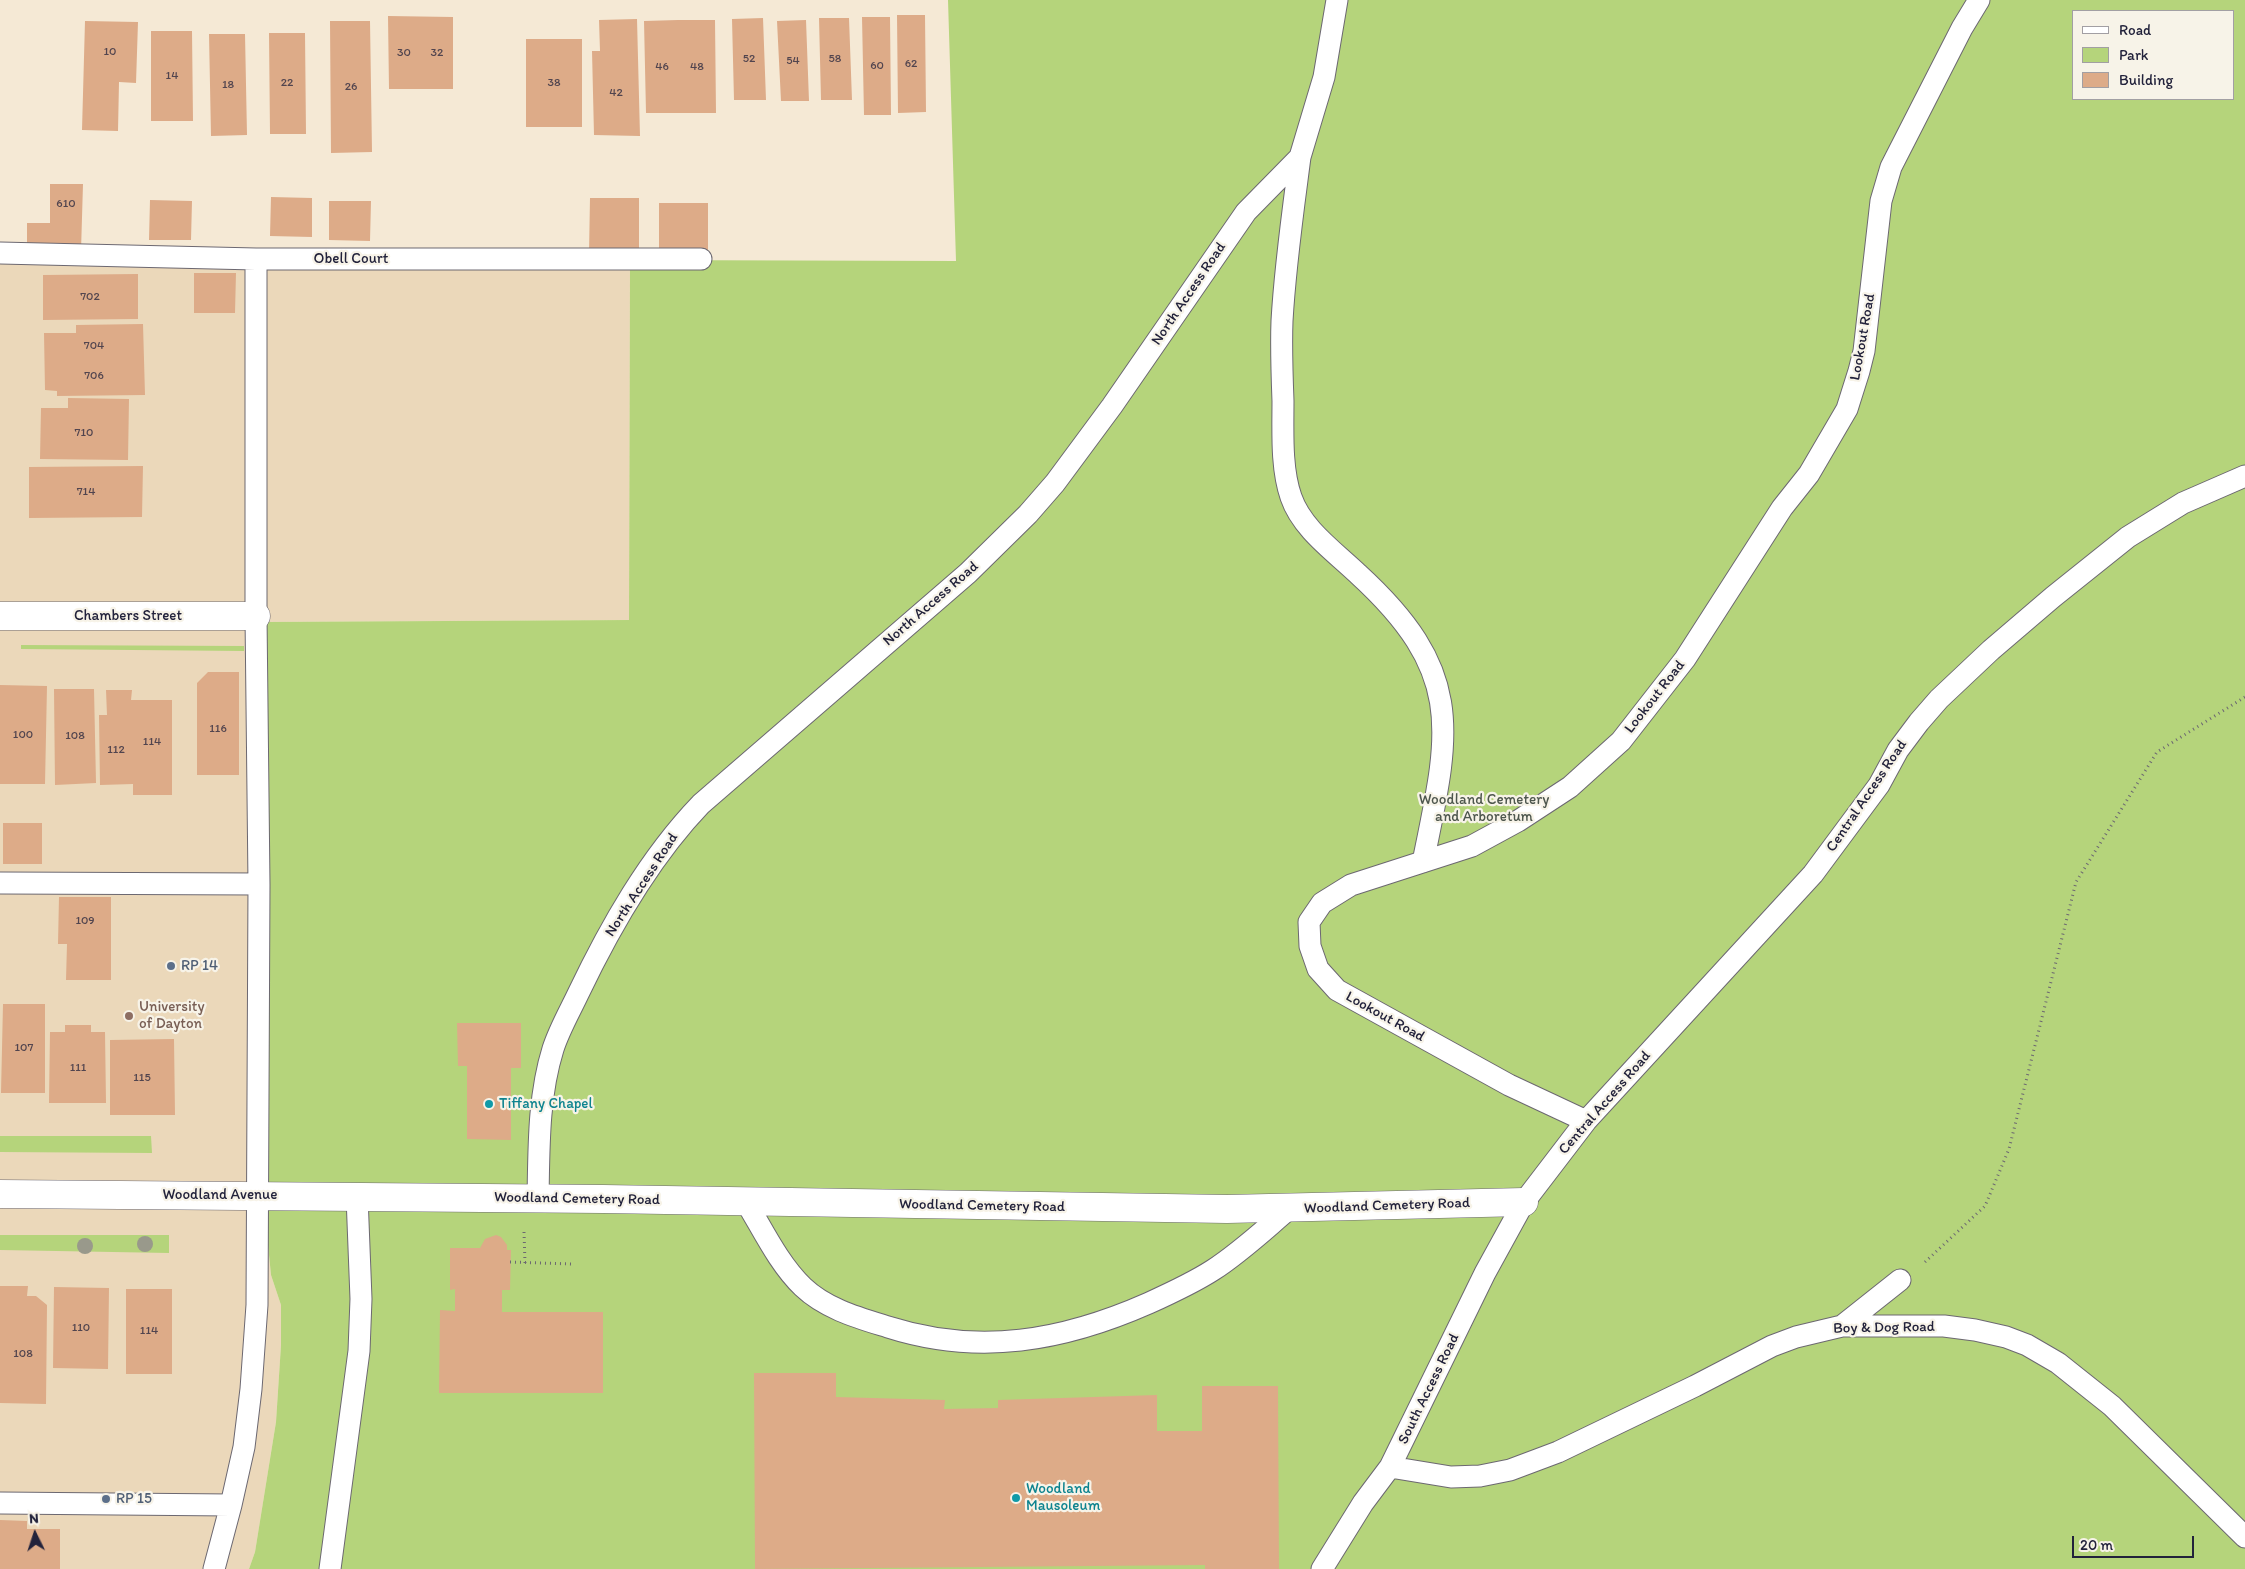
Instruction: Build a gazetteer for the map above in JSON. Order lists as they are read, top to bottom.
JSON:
{
  "streets": {
    "street": ["Chambers Street", "Woodland Avenue", "Woodland Cemetery Road"],
    "lane": [
      "Obell Court",
      "North Access Road",
      "Lookout Road",
      "Central Access Road",
      "Boy & Dog Road",
      "South Access Road"
    ]
  },
  "crossings": [
    ["North Access Road", "Woodland Cemetery Road"],
    ["Lookout Road", "Central Access Road"],
    ["Central Access Road", "Woodland Cemetery Road"],
    ["Central Access Road", "South Access Road"],
    ["Woodland Avenue", "Woodland Cemetery Road"],
    ["Woodland Cemetery Road", "South Access Road"],
    ["Boy & Dog Road", "South Access Road"]
  ],
  "parks": ["Woodland Cemetery and Arboretum"],
  "places": [
    "RP 14",
    "University of Dayton",
    "Tiffany Chapel",
    "Woodland Mausoleum",
    "RP 15"
  ],
  "house_numbers": [
    "10",
    "30",
    "32",
    "52",
    "58",
    "54",
    "62",
    "60",
    "46",
    "48",
    "14",
    "22",
    "38",
    "18",
    "26",
    "42",
    "610",
    "702",
    "704",
    "706",
    "710",
    "714",
    "116",
    "100",
    "108",
    "114",
    "112",
    "109",
    "107",
    "111",
    "115",
    "110",
    "114",
    "108"
  ],
  "legend": ["Road", "Park", "Building"],
  "scale_bar": "20 m",
  "north": "top"
}
